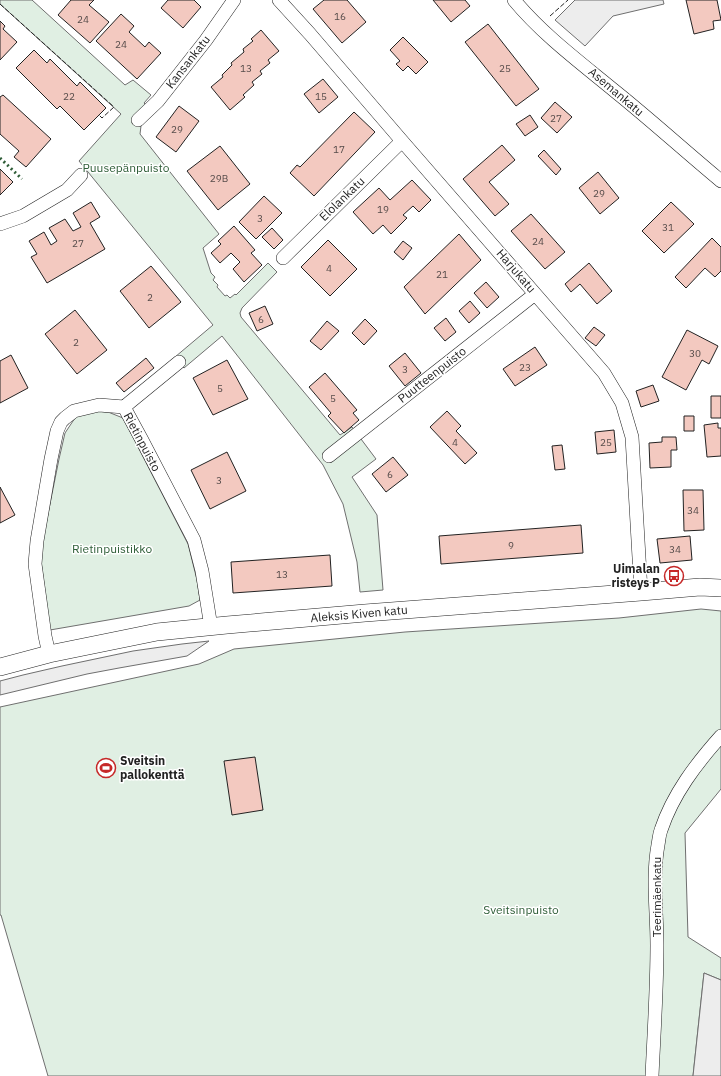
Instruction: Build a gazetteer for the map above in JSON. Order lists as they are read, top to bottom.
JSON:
{
  "streets": {
    "street": [
      "Kansankatu",
      "Asemankatu",
      "Elolankatu",
      "Harjukatu",
      "Puutteenpuisto",
      "Rietinpuisto",
      "Aleksis Kiven katu",
      "Teerimäenkatu"
    ]
  },
  "crossings": [
    ["Elolankatu", "Harjukatu"],
    ["Harjukatu", "Puutteenpuisto"],
    ["Harjukatu", "Aleksis Kiven katu"],
    ["Rietinpuisto", "Aleksis Kiven katu"]
  ],
  "parks": ["Puusepänpuisto", "Rietinpuistikko", "Sveitsinpuisto"],
  "places": {
    "bus stop": ["Uimalan risteys P"],
    "sports": ["Sveitsin pallokenttä"]
  },
  "house_numbers": [
    "16",
    "24",
    "24",
    "13",
    "25",
    "22",
    "15",
    "27",
    "29",
    "17",
    "29B",
    "29",
    "19",
    "3",
    "31",
    "24",
    "27",
    "4",
    "21",
    "2",
    "6",
    "2",
    "30",
    "23",
    "3",
    "5",
    "5",
    "4",
    "25",
    "6",
    "3",
    "34",
    "9",
    "34",
    "13"
  ]
}
